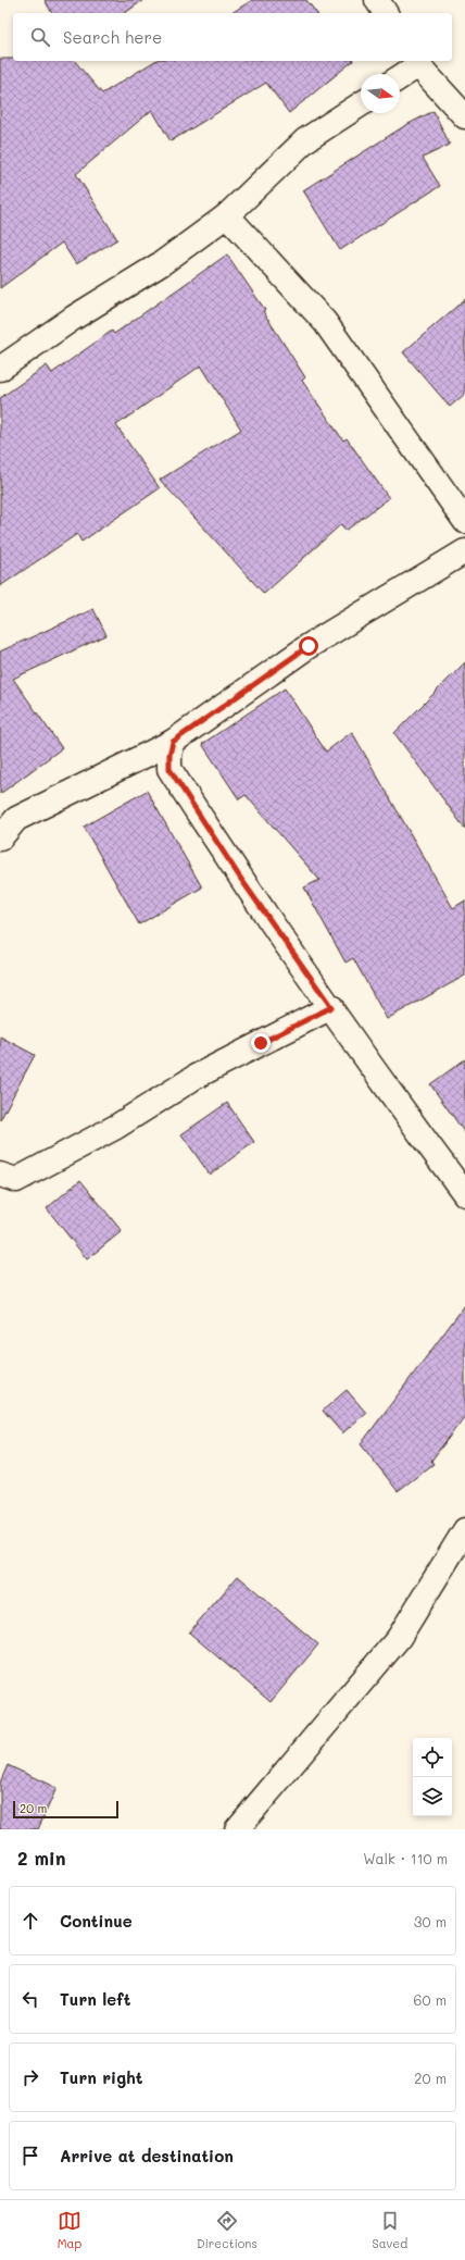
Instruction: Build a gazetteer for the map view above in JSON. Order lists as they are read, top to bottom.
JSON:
{
  "scale_bar": "20 m",
  "north": "right",
  "page": {
    "search": "Search here",
    "scale": "20 m",
    "heading": ["2 min", "Walk · 110 m"],
    "list": [
      ["Continue", "30 m"],
      ["Turn left", "60 m"],
      ["Turn right", "20 m"],
      "Arrive at destination"
    ],
    "nav": ["Map", "Directions", "Saved"]
  }
}
